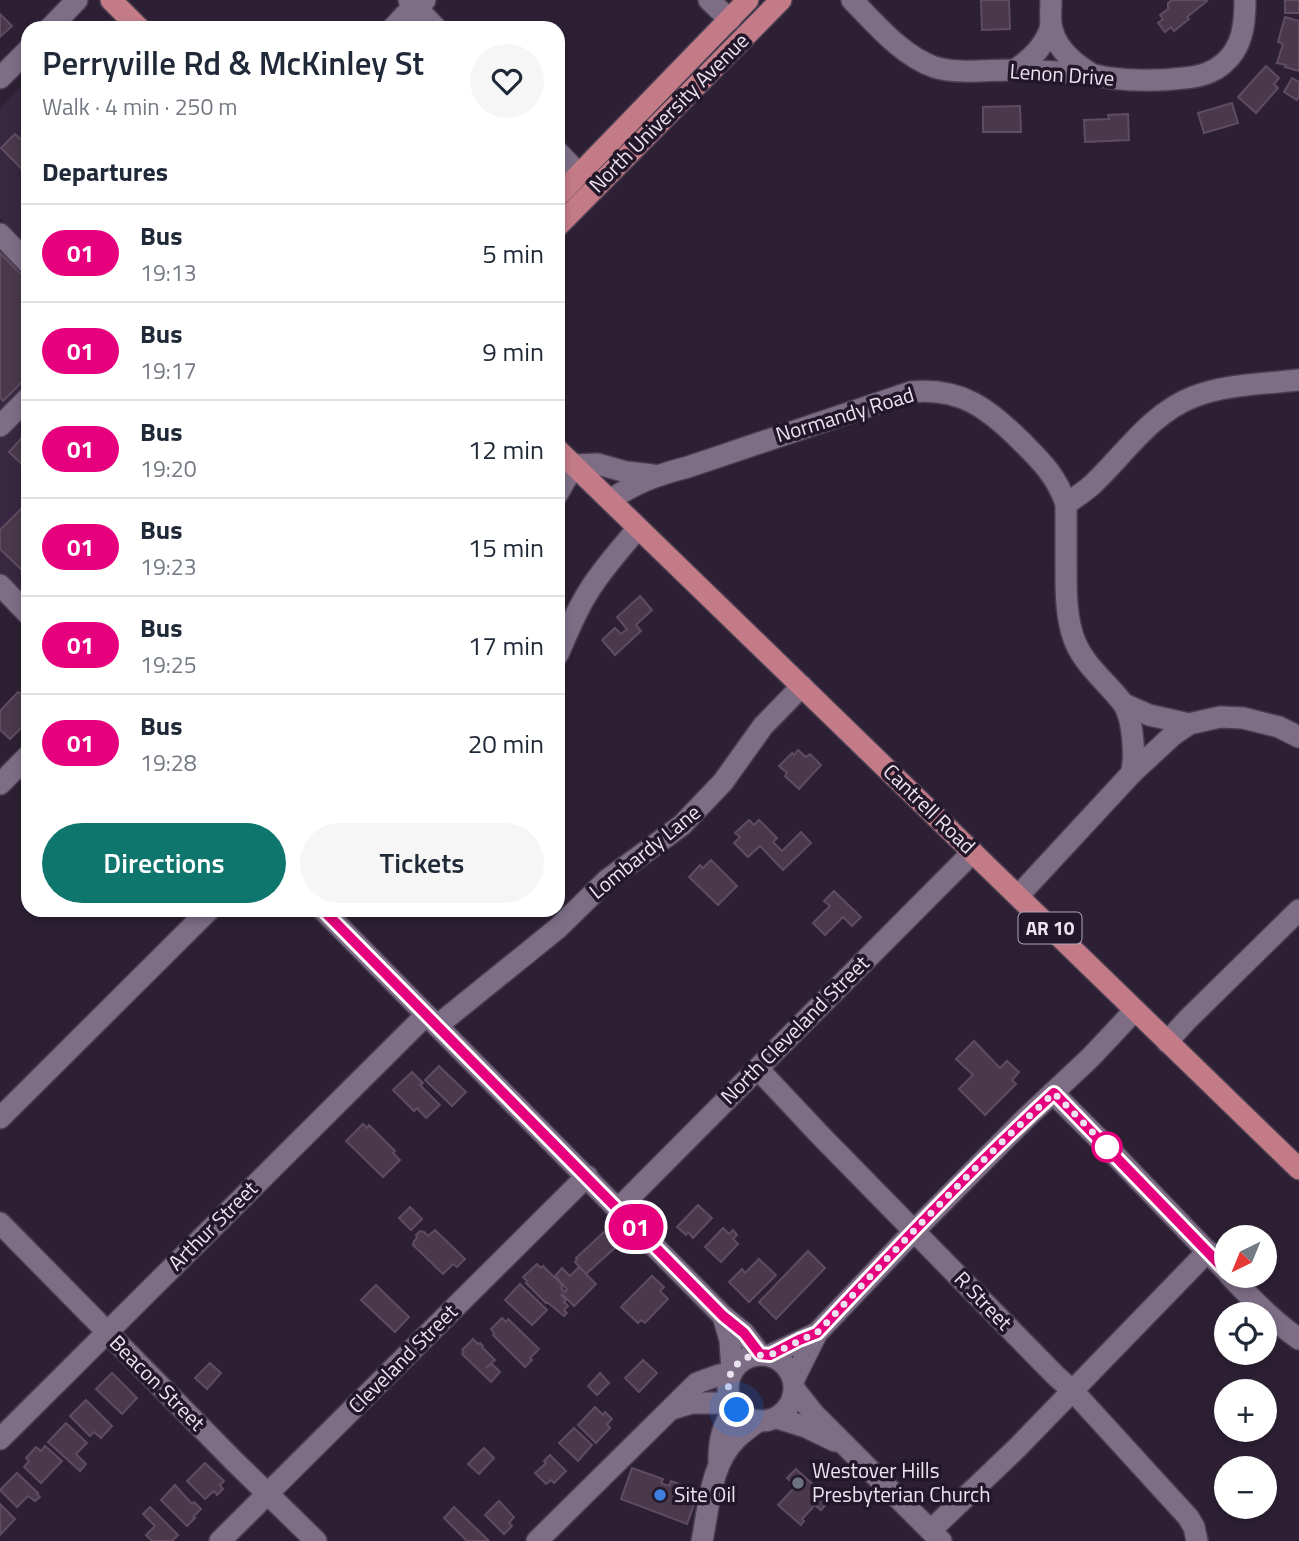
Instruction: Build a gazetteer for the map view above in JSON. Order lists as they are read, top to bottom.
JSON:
{
  "streets": {
    "main road": ["North University Avenue", "Cantrell Road", "AR 10"],
    "street": [
      "Lenon Drive",
      "Normandy Road",
      "Lombardy Lane",
      "North Cleveland Street",
      "Arthur Street",
      "R Street",
      "Cleveland Street",
      "Beacon Street"
    ]
  },
  "crossings": [
    ["Normandy Road", "Cantrell Road"],
    ["Cantrell Road", "Lombardy Lane"],
    ["Cantrell Road", "North Cleveland Street"],
    ["Lombardy Lane", "Arthur Street"],
    ["North Cleveland Street", "R Street"],
    ["Arthur Street", "Beacon Street"],
    ["Cleveland Street", "Beacon Street"]
  ],
  "places": ["Westover Hills Presbyterian Church", "Site Oil"],
  "lines": ["bus line 01"],
  "north": "bottom left",
  "page": {
    "on_map": "01",
    "heading": [
      ["Perryville Rd & McKinley St", "Walk · 4 min · 250 m"],
      "Departures"
    ],
    "list": [
      {
        "mark": "01",
        "name": "Bus",
        "note": "19:13",
        "value": "5 min"
      },
      {
        "mark": "01",
        "name": "Bus",
        "note": "19:17",
        "value": "9 min"
      },
      {
        "mark": "01",
        "name": "Bus",
        "note": "19:20",
        "value": "12 min"
      },
      {
        "mark": "01",
        "name": "Bus",
        "note": "19:23",
        "value": "15 min"
      },
      {
        "mark": "01",
        "name": "Bus",
        "note": "19:25",
        "value": "17 min"
      },
      {
        "mark": "01",
        "name": "Bus",
        "note": "19:28",
        "value": "20 min"
      }
    ],
    "buttons": ["Directions", "Tickets"],
    "map_buttons": ["+", "−"]
  }
}
